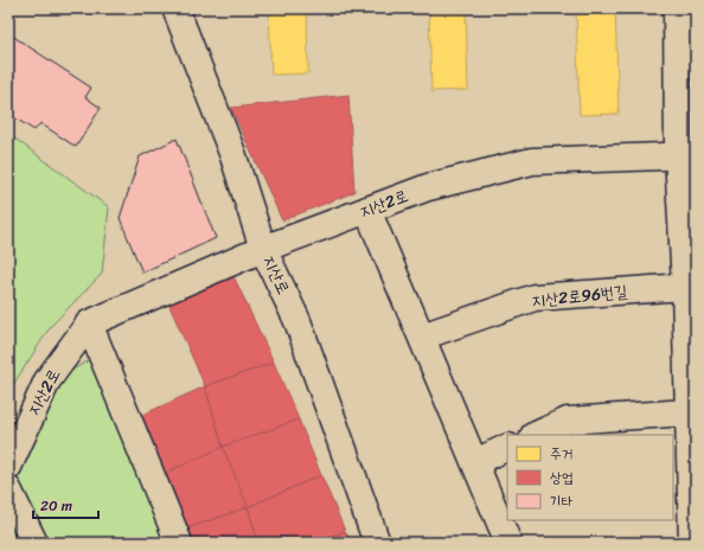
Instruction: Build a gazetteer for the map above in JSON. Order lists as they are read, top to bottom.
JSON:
{
  "streets": {
    "street": ["지산2로", "지산로", "지산2로96번길"]
  },
  "crossings": [
    ["지산2로", "지산로"]
  ],
  "legend": ["주거", "상업", "기타"],
  "scale_bar": "20 m"
}
